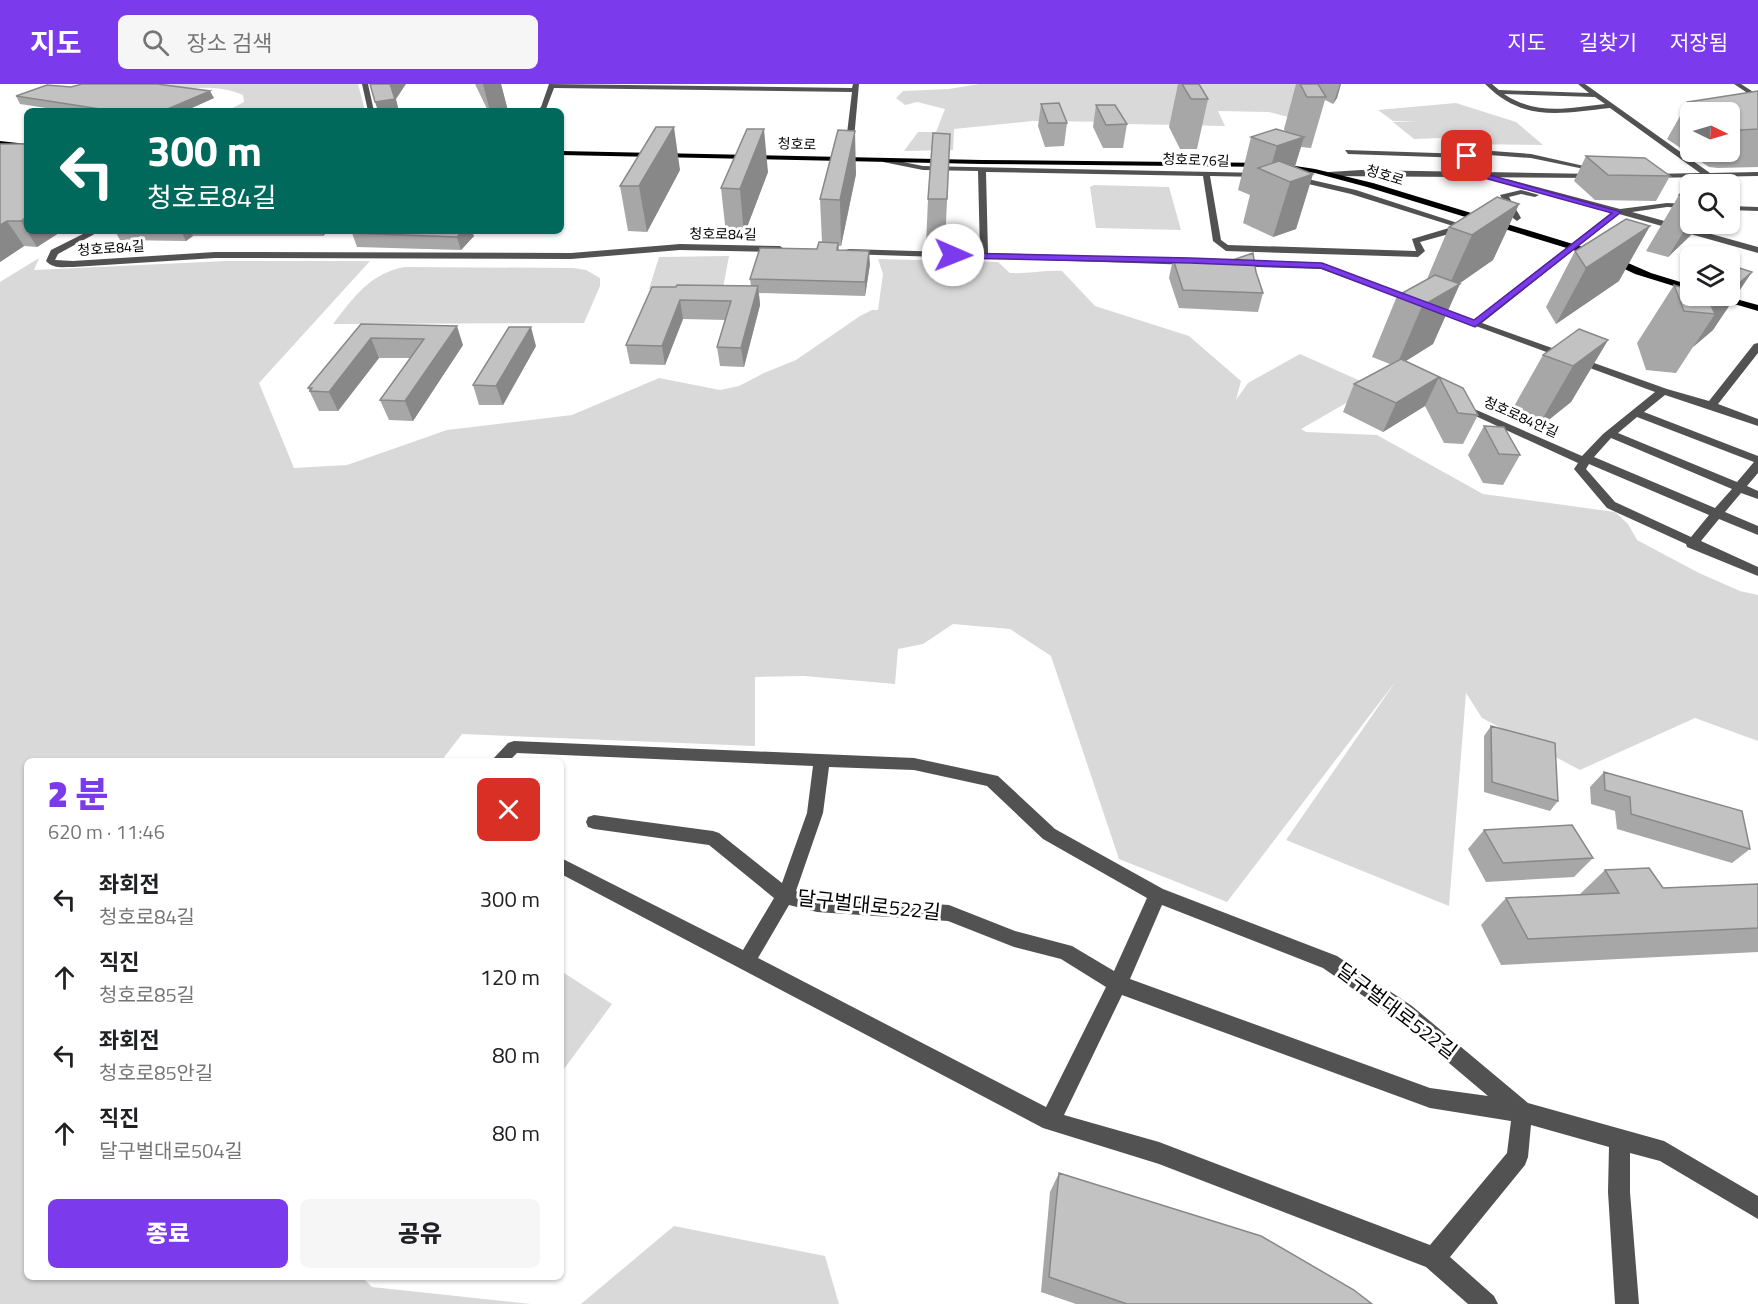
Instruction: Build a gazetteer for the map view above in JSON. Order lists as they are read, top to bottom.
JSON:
{
  "streets": {
    "main road": ["청호로"],
    "street": [
      "청호로76길",
      "청호로84길",
      "청호로84안길",
      "달구벌대로522길"
    ]
  },
  "crossings": [
    ["청호로", "청호로76길"]
  ],
  "north": "right",
  "page": {
    "header": "지도",
    "search": "장소 검색",
    "nav": ["지도", "길찾기", "저장됨"],
    "turn": ["300 m", "청호로84길"],
    "heading": ["2 분", "620 m · 11:46"],
    "list": [
      {
        "name": "좌회전",
        "note": "청호로84길",
        "value": "300 m"
      },
      {
        "name": "직진",
        "note": "청호로85길",
        "value": "120 m"
      },
      {
        "name": "좌회전",
        "note": "청호로85안길",
        "value": "80 m"
      },
      {
        "name": "직진",
        "note": "달구벌대로504길",
        "value": "80 m"
      }
    ],
    "buttons": ["종료", "공유"]
  }
}
